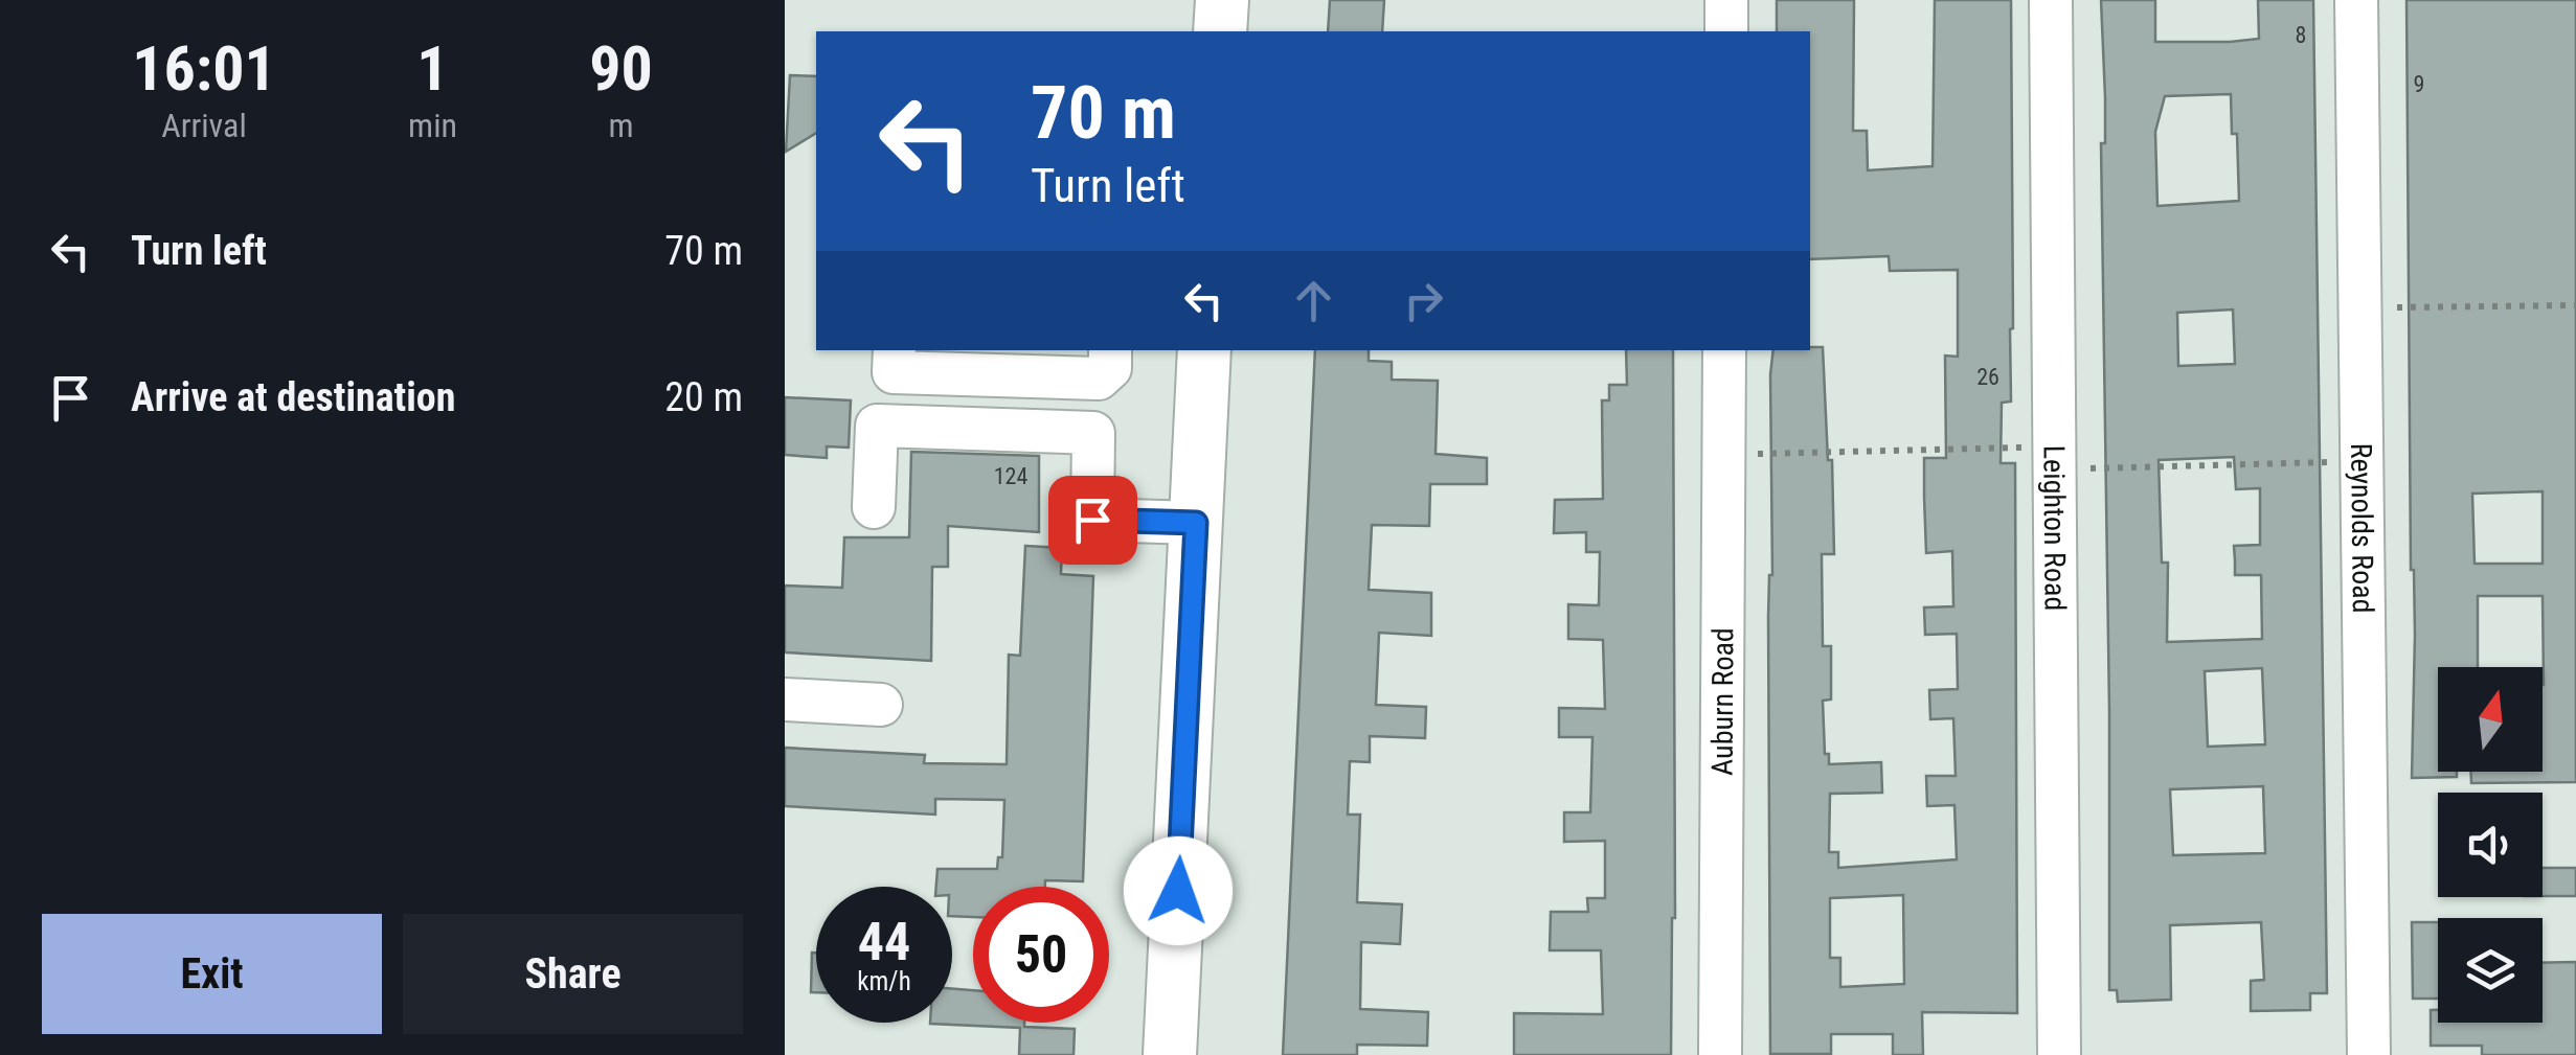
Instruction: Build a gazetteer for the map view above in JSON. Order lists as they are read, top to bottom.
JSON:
{
  "streets": {
    "street": ["Leighton Road", "Reynolds Road", "Auburn Road"]
  },
  "house_numbers": [
    "8",
    "9",
    "26",
    "124"
  ],
  "north": "top",
  "page": {
    "eta": [
      "16:01",
      "Arrival",
      "1",
      "min",
      "90",
      "m"
    ],
    "turn": ["70 m", "Turn left"],
    "list": [
      {
        "name": "Turn left",
        "value": "70 m"
      },
      {
        "name": "Arrive at destination",
        "value": "20 m"
      }
    ],
    "speed": "44 km/h",
    "limit": "50",
    "buttons": ["Exit", "Share"]
  }
}
